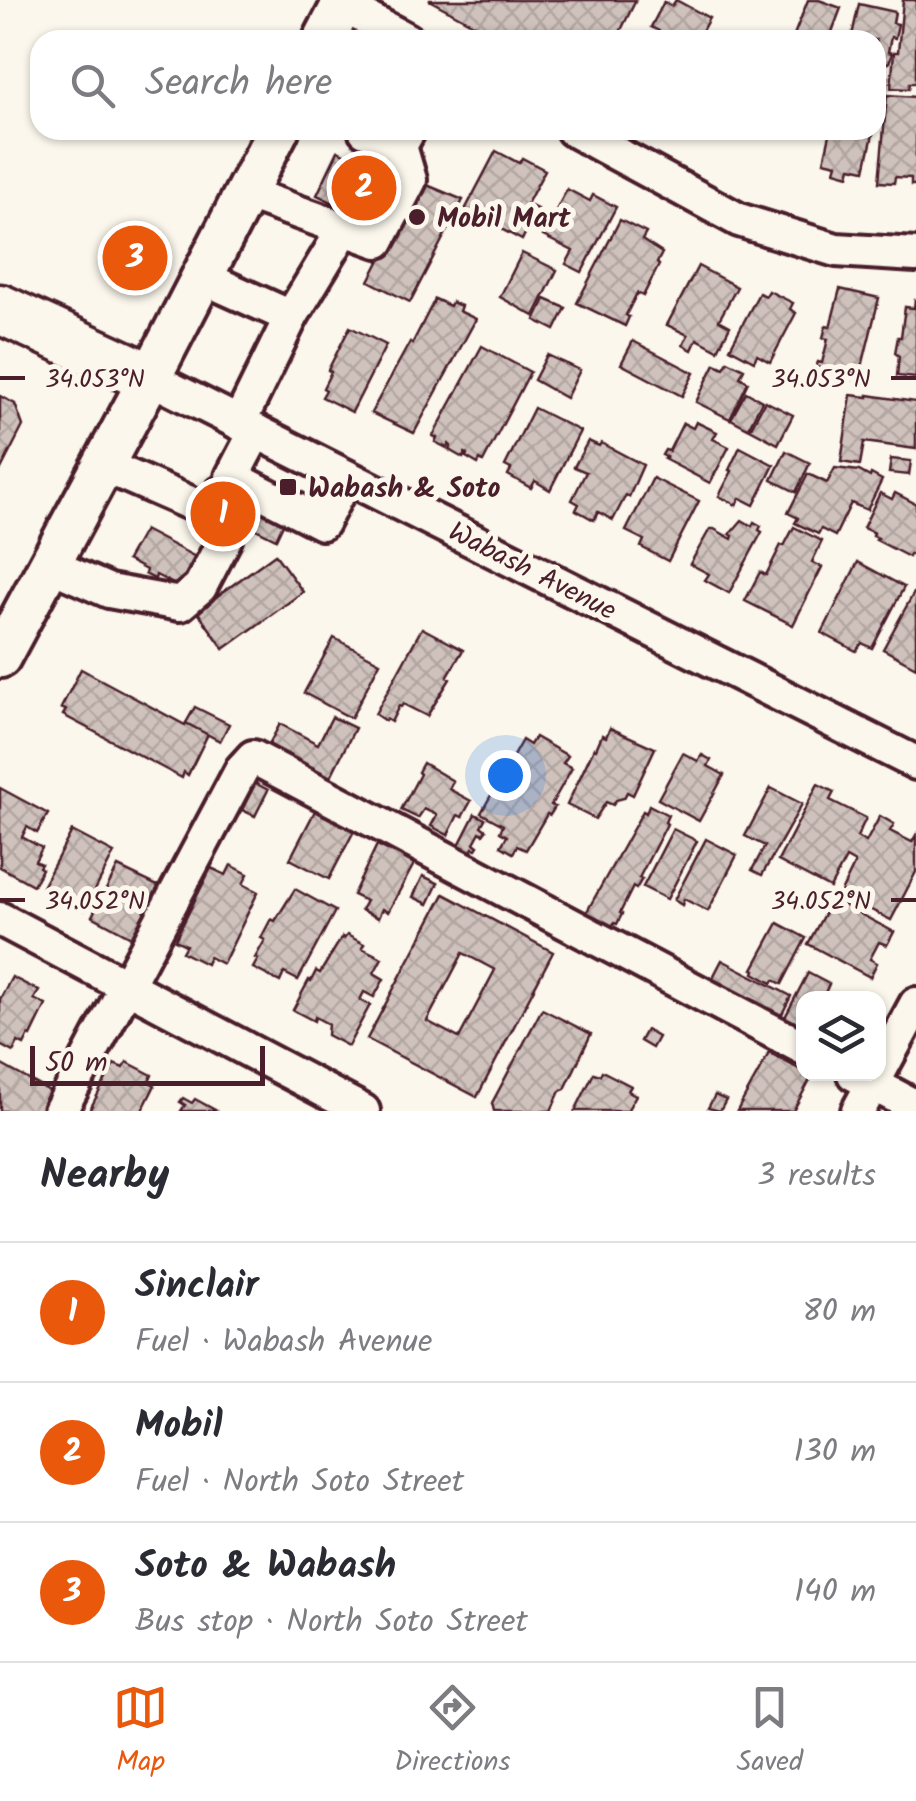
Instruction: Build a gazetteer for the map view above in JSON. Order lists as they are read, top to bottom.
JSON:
{
  "streets": {
    "street": ["Wabash Avenue"]
  },
  "places": {
    "other": ["Mobil Mart"],
    "transit": ["Wabash & Soto"]
  },
  "scale_bar": "50 m",
  "page": {
    "search": "Search here",
    "pins": ["2", "3", "1"],
    "scale": "50 m",
    "heading": ["Nearby", "3 results"],
    "list": [
      {
        "mark": "1",
        "name": "Sinclair",
        "note": "Fuel · Wabash Avenue",
        "value": "80 m"
      },
      {
        "mark": "2",
        "name": "Mobil",
        "note": "Fuel · North Soto Street",
        "value": "130 m"
      },
      {
        "mark": "3",
        "name": "Soto & Wabash",
        "note": "Bus stop · North Soto Street",
        "value": "140 m"
      }
    ],
    "nav": ["Map", "Directions", "Saved"]
  },
  "coordinates": ["34.053°N", "34.052°N"]
}
